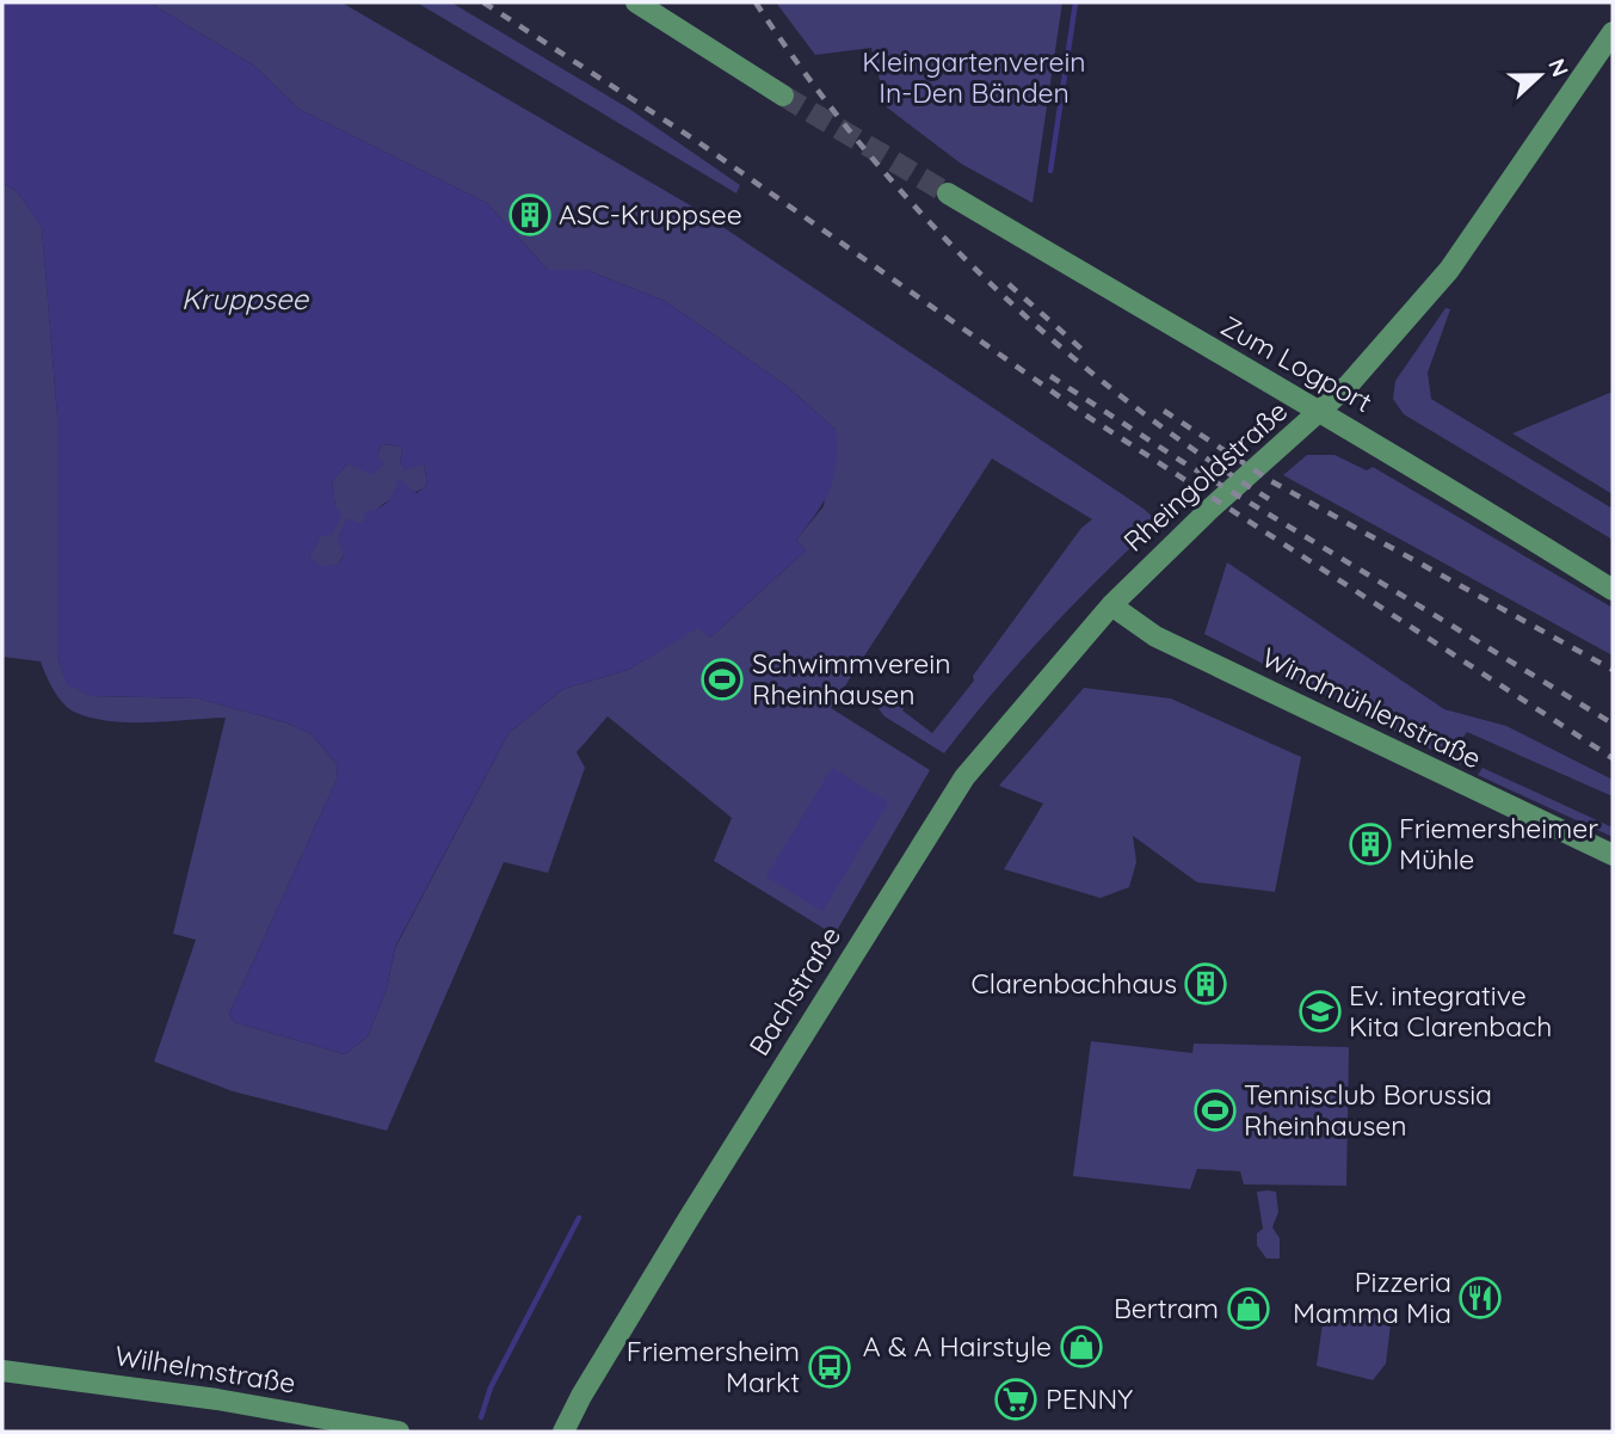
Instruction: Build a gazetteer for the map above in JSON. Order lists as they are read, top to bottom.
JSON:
{
  "streets": {
    "street": [
      "Zum Logport",
      "Rheingoldstraße",
      "Windmühlenstraße",
      "Bachstraße",
      "Wilhelmstraße"
    ]
  },
  "crossings": [
    ["Zum Logport", "Rheingoldstraße"],
    ["Rheingoldstraße", "Windmühlenstraße"],
    ["Rheingoldstraße", "Bachstraße"],
    ["Windmühlenstraße", "Bachstraße"]
  ],
  "water": ["Kruppsee"],
  "parks": ["Kleingartenverein In-Den Bänden"],
  "places": {
    "building": ["ASC-Kruppsee", "Friemersheimer Mühle", "Clarenbachhaus"],
    "sports": ["Schwimmverein Rheinhausen", "Tennisclub Borussia Rheinhausen"],
    "school or university": ["Ev. integrative Kita Clarenbach"],
    "restaurant": ["Pizzeria Mamma Mia"],
    "shop": ["Bertram", "A & A Hairstyle"],
    "bus stop": ["Friemersheim Markt"],
    "supermarket": ["PENNY"]
  },
  "north": "right"
}
